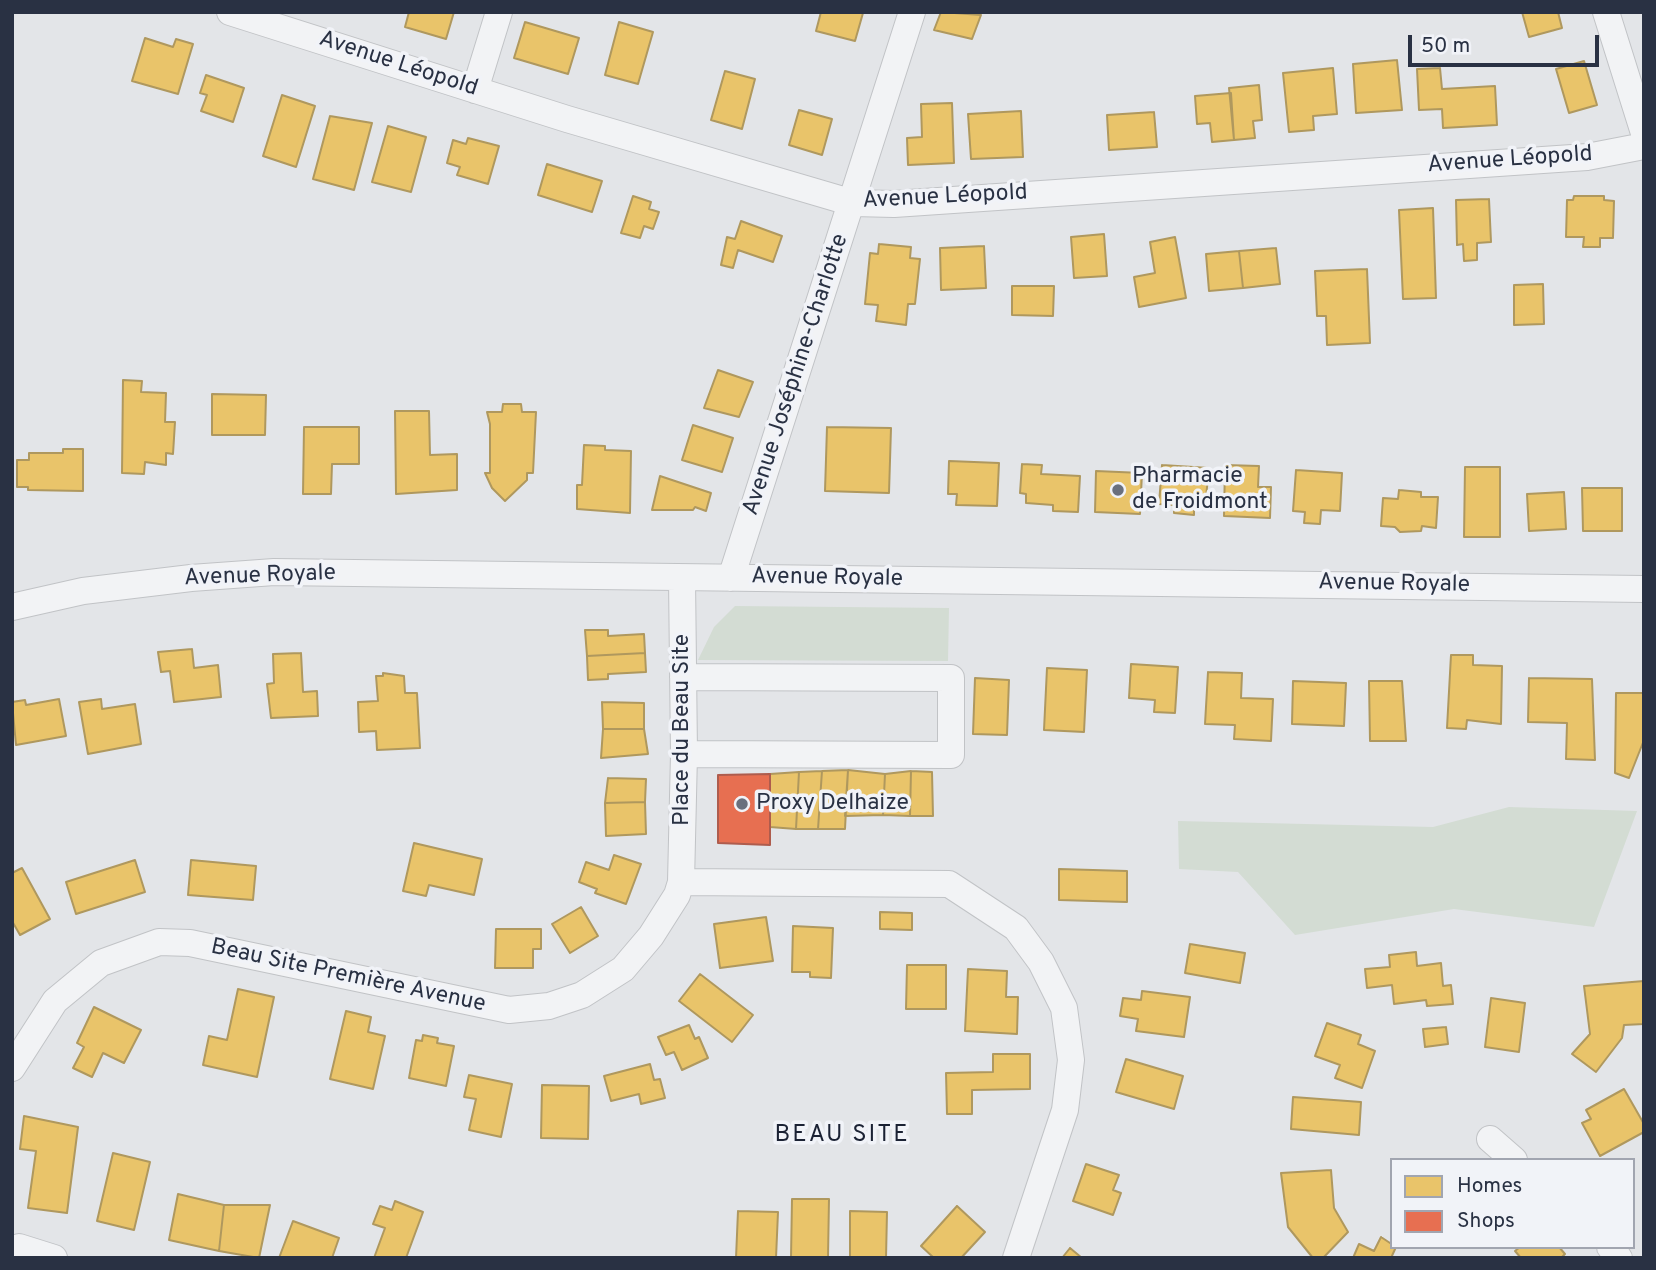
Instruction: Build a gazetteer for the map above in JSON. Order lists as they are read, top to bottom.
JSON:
{
  "streets": {
    "street": [
      "Avenue Léopold",
      "Avenue Joséphine-Charlotte",
      "Avenue Royale",
      "Place du Beau Site",
      "Beau Site Première Avenue"
    ]
  },
  "crossings": [
    ["Avenue Léopold", "Avenue Joséphine-Charlotte"],
    ["Avenue Joséphine-Charlotte", "Avenue Royale"],
    ["Avenue Royale", "Place du Beau Site"],
    ["Place du Beau Site", "Beau Site Première Avenue"]
  ],
  "districts": ["BEAU SITE"],
  "places": ["Pharmacie de Froidmont", "Proxy Delhaize"],
  "legend": ["Homes", "Shops"],
  "scale_bar": "50 m"
}
